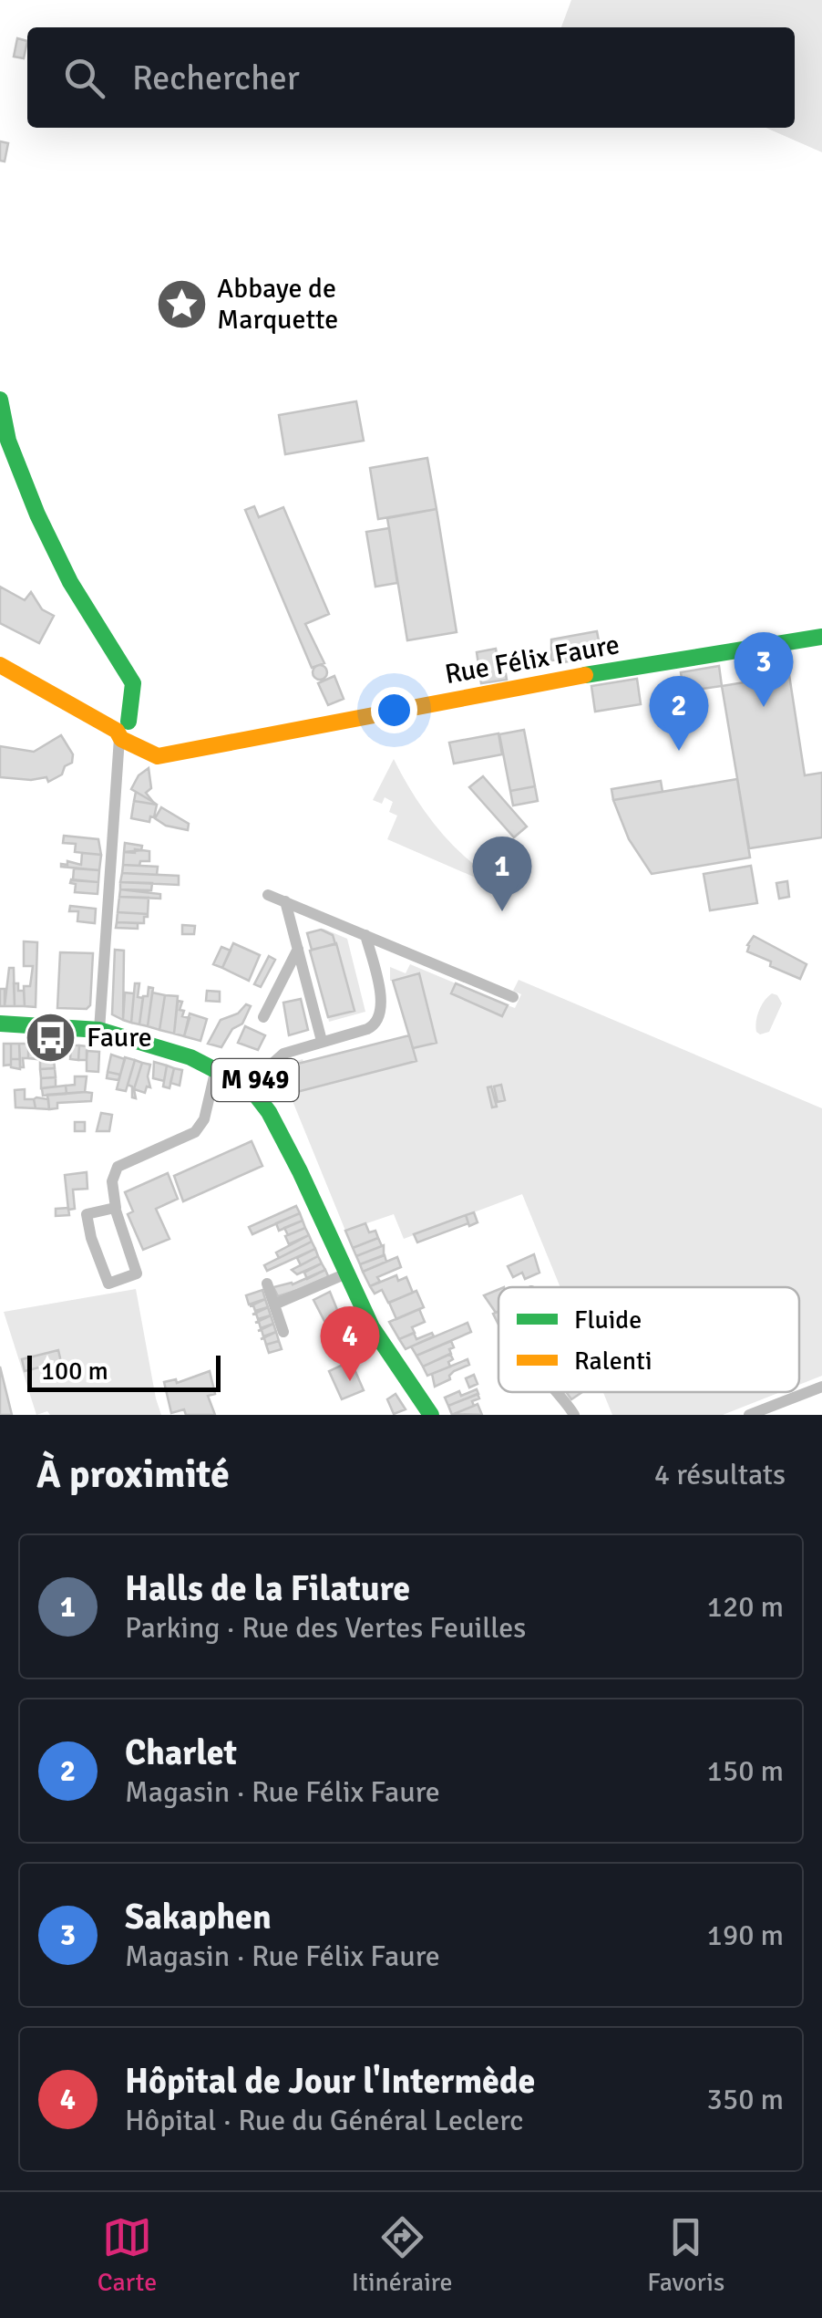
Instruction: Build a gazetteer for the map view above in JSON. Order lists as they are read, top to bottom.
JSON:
{
  "streets": {
    "street": ["Rue Félix Faure", "M 949"]
  },
  "places": {
    "place": ["Abbaye de Marquette"],
    "bus stop": ["Faure"]
  },
  "legend": ["Fluide", "Ralenti"],
  "scale_bar": "100 m",
  "page": {
    "search": "Rechercher",
    "pins": [
      "3",
      "2",
      "1",
      "4"
    ],
    "scale": "100 m",
    "heading": ["À proximité", "4 résultats"],
    "list": [
      {
        "mark": "1",
        "name": "Halls de la Filature",
        "note": "Parking · Rue des Vertes Feuilles",
        "value": "120 m"
      },
      {
        "mark": "2",
        "name": "Charlet",
        "note": "Magasin · Rue Félix Faure",
        "value": "150 m"
      },
      {
        "mark": "3",
        "name": "Sakaphen",
        "note": "Magasin · Rue Félix Faure",
        "value": "190 m"
      },
      {
        "mark": "4",
        "name": "Hôpital de Jour l'Intermède",
        "note": "Hôpital · Rue du Général Leclerc",
        "value": "350 m"
      }
    ],
    "nav": ["Carte", "Itinéraire", "Favoris"]
  }
}
